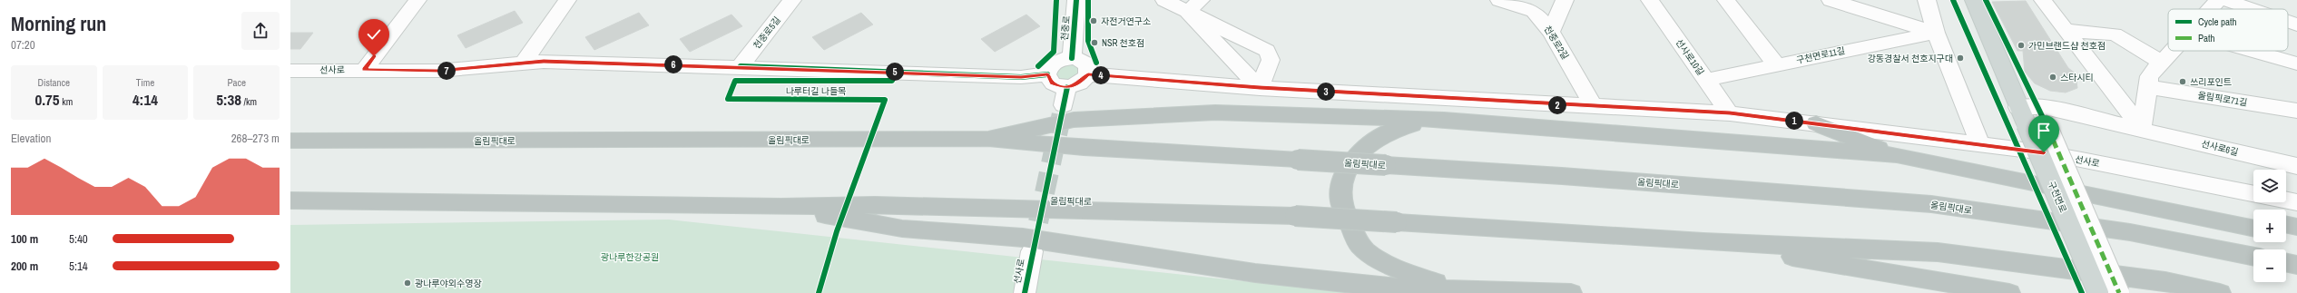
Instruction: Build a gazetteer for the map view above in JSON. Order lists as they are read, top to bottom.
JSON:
{
  "streets": {
    "highway": ["올림픽대로"],
    "main road": ["구천면로"],
    "street": [
      "천중로",
      "천중로5길",
      "천중로2길",
      "구천면로11길",
      "선사로10길",
      "선사로",
      "올림픽로71길",
      "선사로6길"
    ],
    "cycle path": ["나루터길 나들목"]
  },
  "crossings": [
    ["천중로", "선사로"],
    ["천중로5길", "선사로"],
    ["천중로2길", "선사로"],
    ["구천면로11길", "선사로10길"],
    ["선사로10길", "선사로"],
    ["선사로6길", "구천면로"]
  ],
  "parks": ["광나루한강공원"],
  "places": [
    "자전거연구소",
    "NSR 천호점",
    "가민브랜드샵 천호점",
    "강동경찰서 천호지구대",
    "스타시티",
    "쓰리포인트",
    "광나루야외수영장"
  ],
  "legend": ["Cycle path", "Path"],
  "page": {
    "heading": ["Morning run", "07:20"],
    "pins": [
      "6",
      "7",
      "5",
      "4",
      "3",
      "2",
      "1"
    ],
    "stats": [
      ["Distance", "0.75 km"],
      ["Time", "4:14"],
      ["Pace", "5:38 /km"]
    ],
    "chart": ["Elevation", "268–273 m"],
    "map_buttons": ["+", "−"],
    "list": [
      {
        "name": "100 m",
        "note": "5:40"
      },
      {
        "name": "200 m",
        "note": "5:14"
      }
    ]
  }
}
